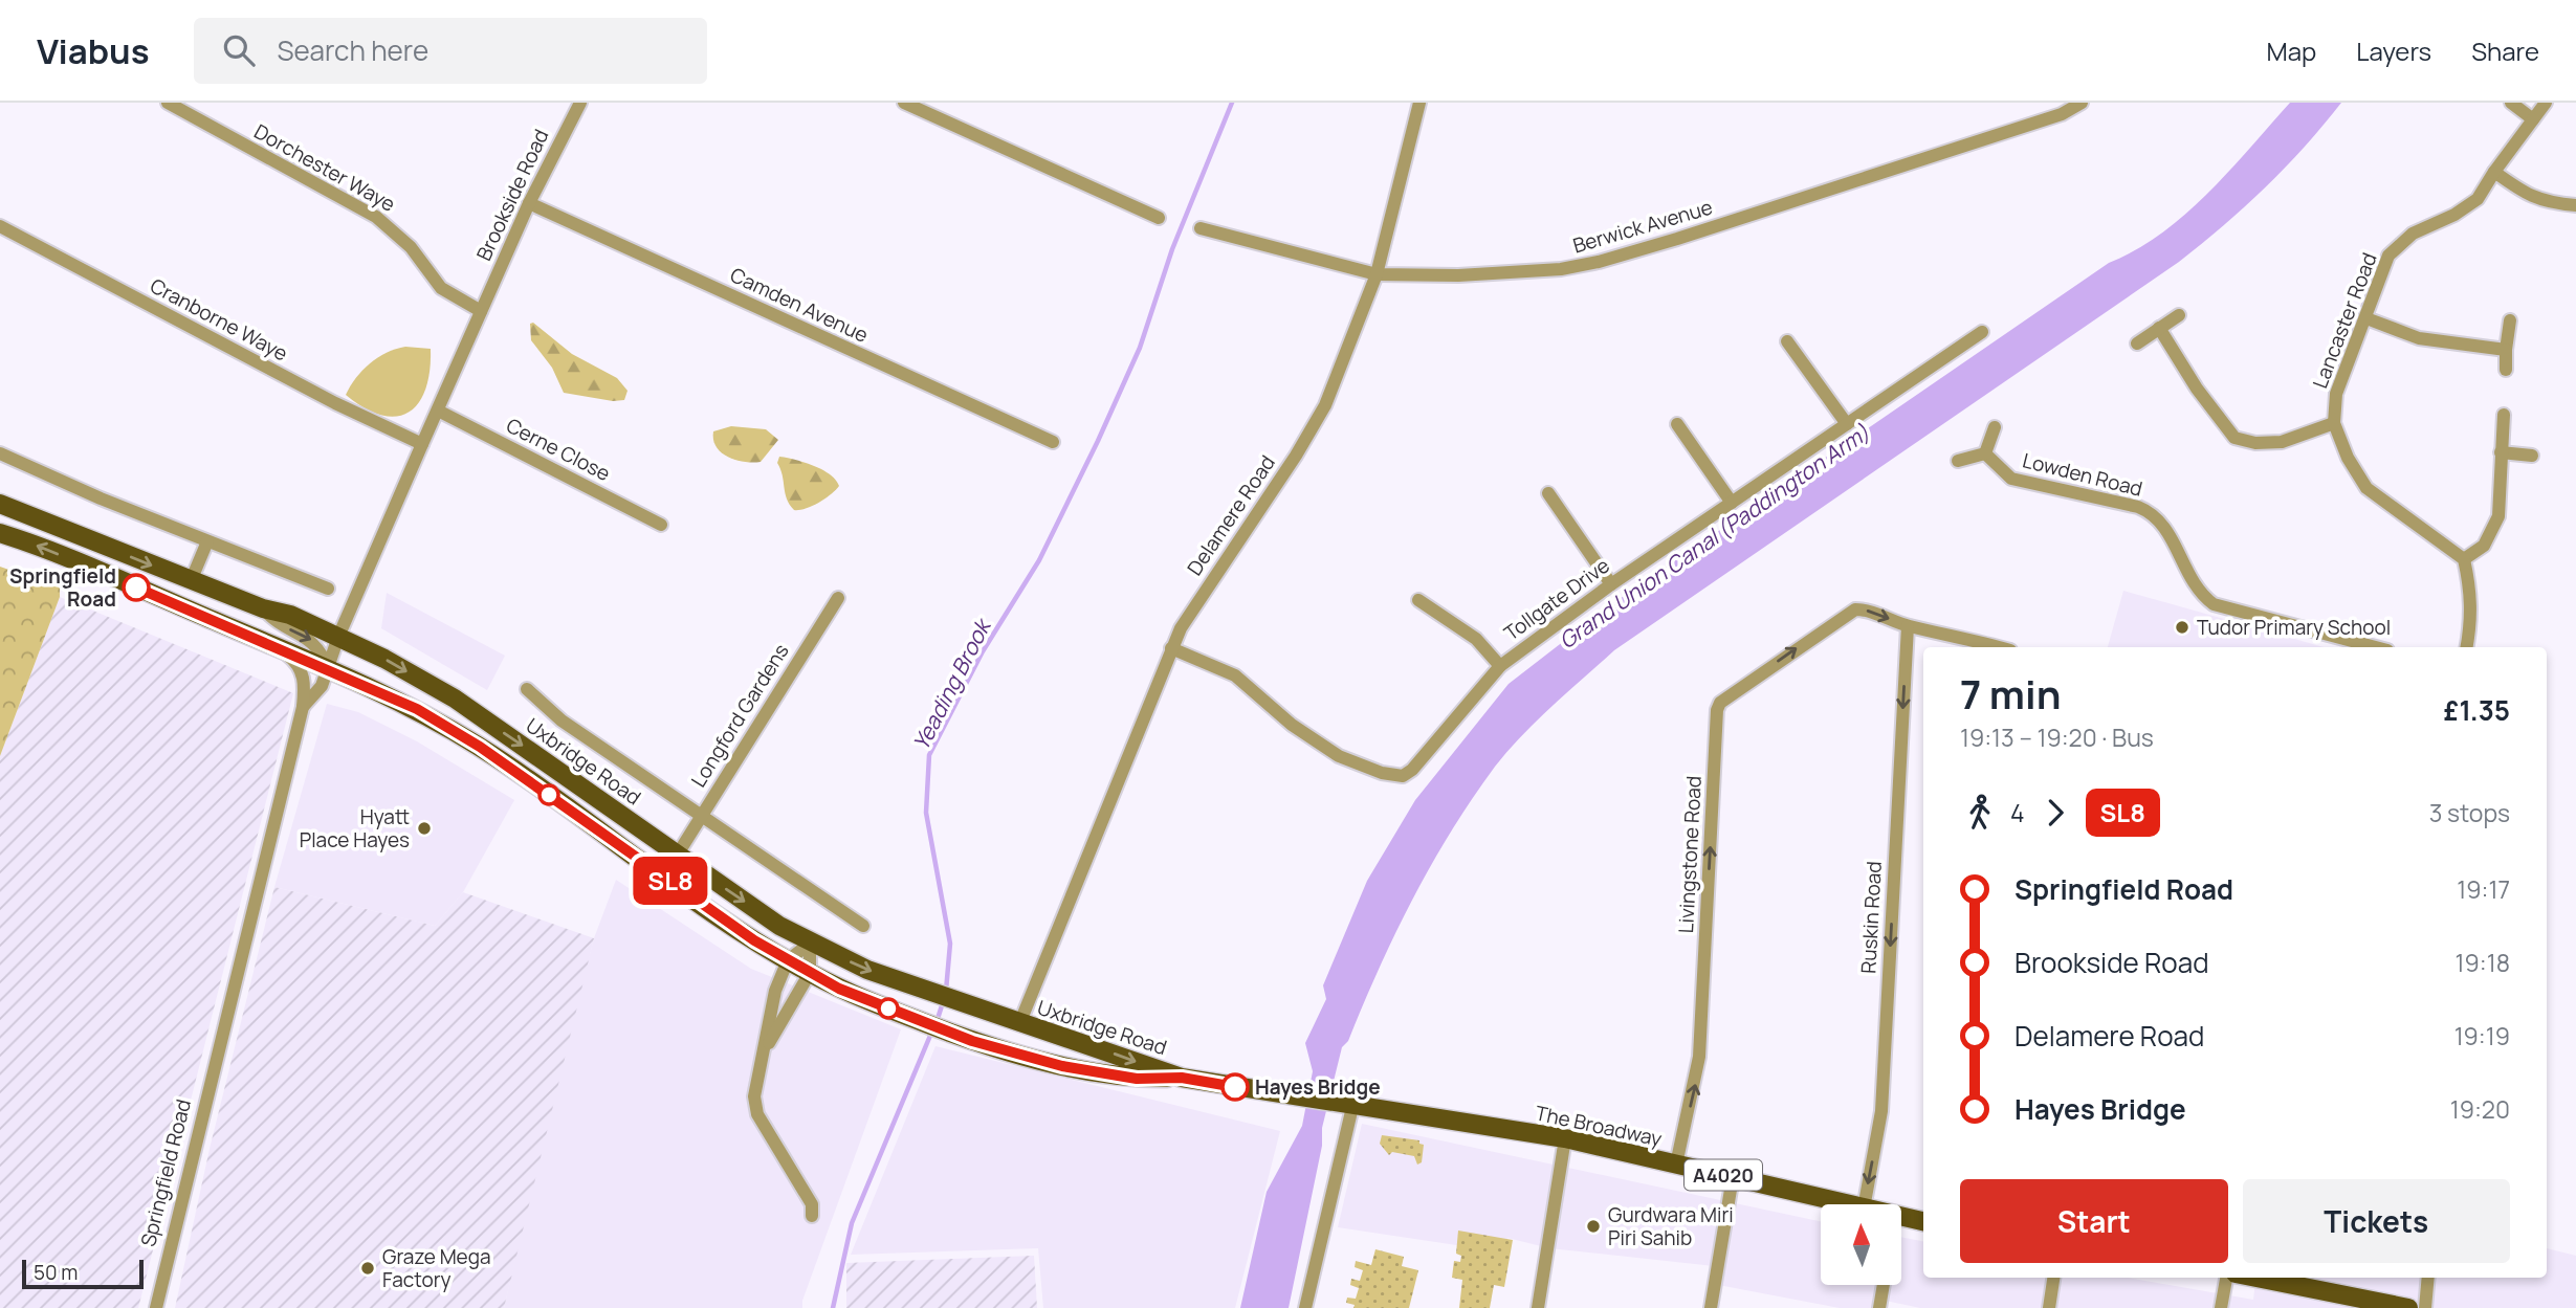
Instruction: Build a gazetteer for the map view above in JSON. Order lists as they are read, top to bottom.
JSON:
{
  "streets": {
    "main road": ["Uxbridge Road", "The Broadway", "A4020"],
    "street": [
      "Dorchester Waye",
      "Brookside Road",
      "Berwick Avenue",
      "Camden Avenue",
      "Cranborne Waye",
      "Lancaster Road",
      "Cerne Close",
      "Lowden Road",
      "Delamere Road",
      "Tollgate Drive",
      "Longford Gardens",
      "Livingstone Road",
      "Ruskin Road",
      "Springfield Road"
    ]
  },
  "crossings": [
    ["Dorchester Waye", "Brookside Road"],
    ["Brookside Road", "Camden Avenue"],
    ["Brookside Road", "Cranborne Waye"],
    ["Brookside Road", "Cerne Close"],
    ["Brookside Road", "Uxbridge Road"],
    ["Brookside Road", "Springfield Road"],
    ["Berwick Avenue", "Delamere Road"],
    ["Delamere Road", "Tollgate Drive"],
    ["Delamere Road", "Uxbridge Road"],
    ["Longford Gardens", "Uxbridge Road"],
    ["Uxbridge Road", "Springfield Road"],
    ["Uxbridge Road", "A4020"],
    ["Livingstone Road", "Ruskin Road"],
    ["Livingstone Road", "The Broadway"],
    ["The Broadway", "A4020"]
  ],
  "one_way": ["Livingstone Road", "Ruskin Road"],
  "water": ["Grand Union Canal (Paddington Arm)", "Yeading Brook"],
  "places": [
    "Springfield Road",
    "Tudor Primary School",
    "Hyatt Place Hayes",
    "Hayes Bridge",
    "Gurdwara Miri Piri Sahib",
    "Graze Mega Factory"
  ],
  "lines": ["bus line SL8"],
  "scale_bar": "50 m",
  "north": "top",
  "page": {
    "header": "Viabus",
    "search": "Search here",
    "nav": ["Map", "Layers", "Share"],
    "on_map": "SL8",
    "heading": ["7 min", "19:13 – 19:20 · Bus", "£1.35"],
    "legs": ["4", "SL8", "3 stops"],
    "list": [
      {
        "name": "Springfield Road",
        "value": "19:17"
      },
      {
        "name": "Brookside Road",
        "value": "19:18"
      },
      {
        "name": "Delamere Road",
        "value": "19:19"
      },
      {
        "name": "Hayes Bridge",
        "value": "19:20"
      }
    ],
    "buttons": ["Start", "Tickets"],
    "scale": "50 m"
  }
}
